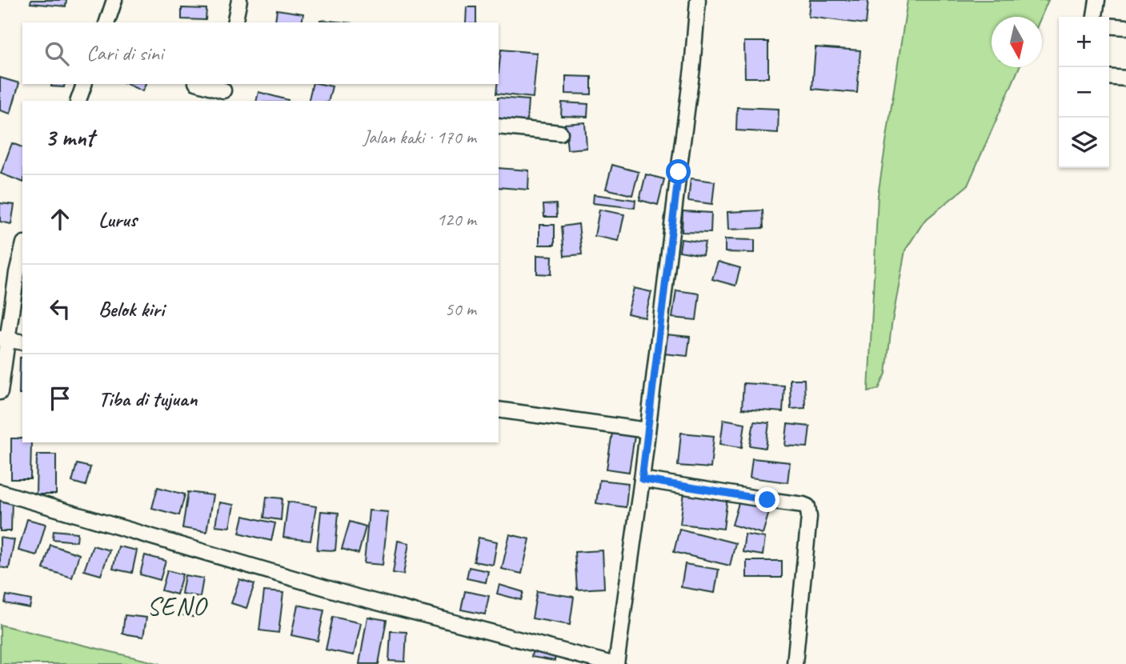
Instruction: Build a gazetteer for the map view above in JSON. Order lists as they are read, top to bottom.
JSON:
{
  "districts": ["SENO"],
  "north": "bottom",
  "page": {
    "map_buttons": ["+", "−"],
    "search": "Cari di sini",
    "heading": ["3 mnt", "Jalan kaki · 170 m"],
    "list": [
      ["Lurus", "120 m"],
      ["Belok kiri", "50 m"],
      "Tiba di tujuan"
    ]
  }
}
